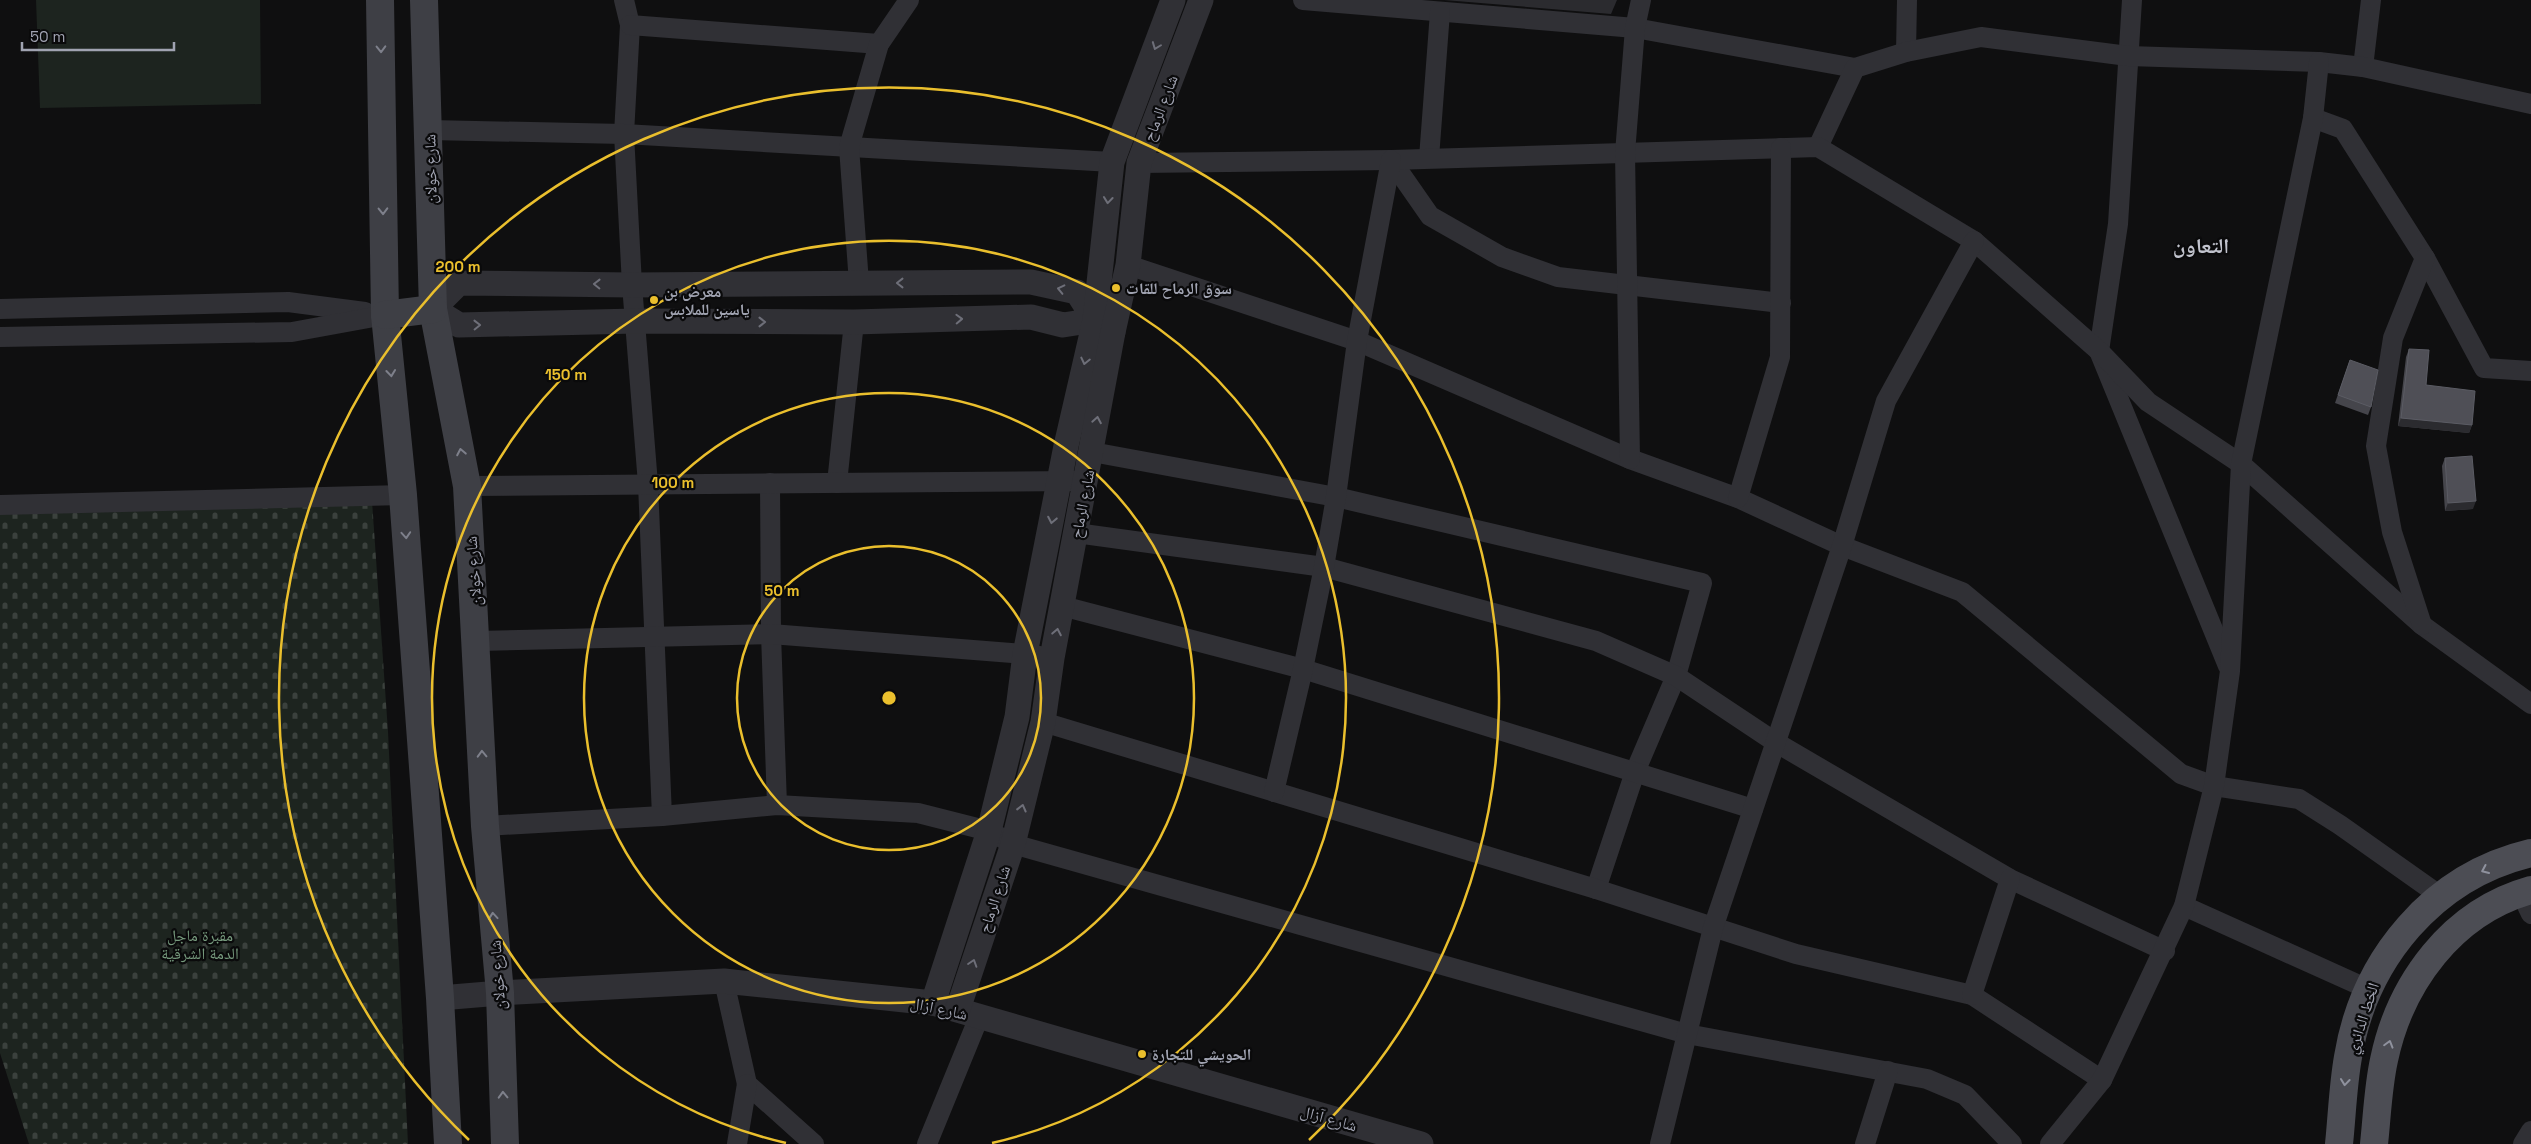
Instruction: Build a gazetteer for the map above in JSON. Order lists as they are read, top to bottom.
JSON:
{
  "streets": {
    "main road": ["شارع خولان", "الخط الدائري"],
    "street": ["شارع الرماح", "شارع آزال"]
  },
  "crossings": [
    ["شارع الرماح", "شارع آزال"],
    ["شارع خولان", "شارع آزال"]
  ],
  "districts": ["التعاون"],
  "parks": ["مقبرة ماجل الدمة الشرقية"],
  "places": ["سوق الرماح للقات", "معرض بن ياسين للملابس", "الحويشي للتجارة"],
  "scale_bar": "50 m",
  "rings": [
    "200 m",
    "150 m",
    "100 m",
    "50 m"
  ]
}
